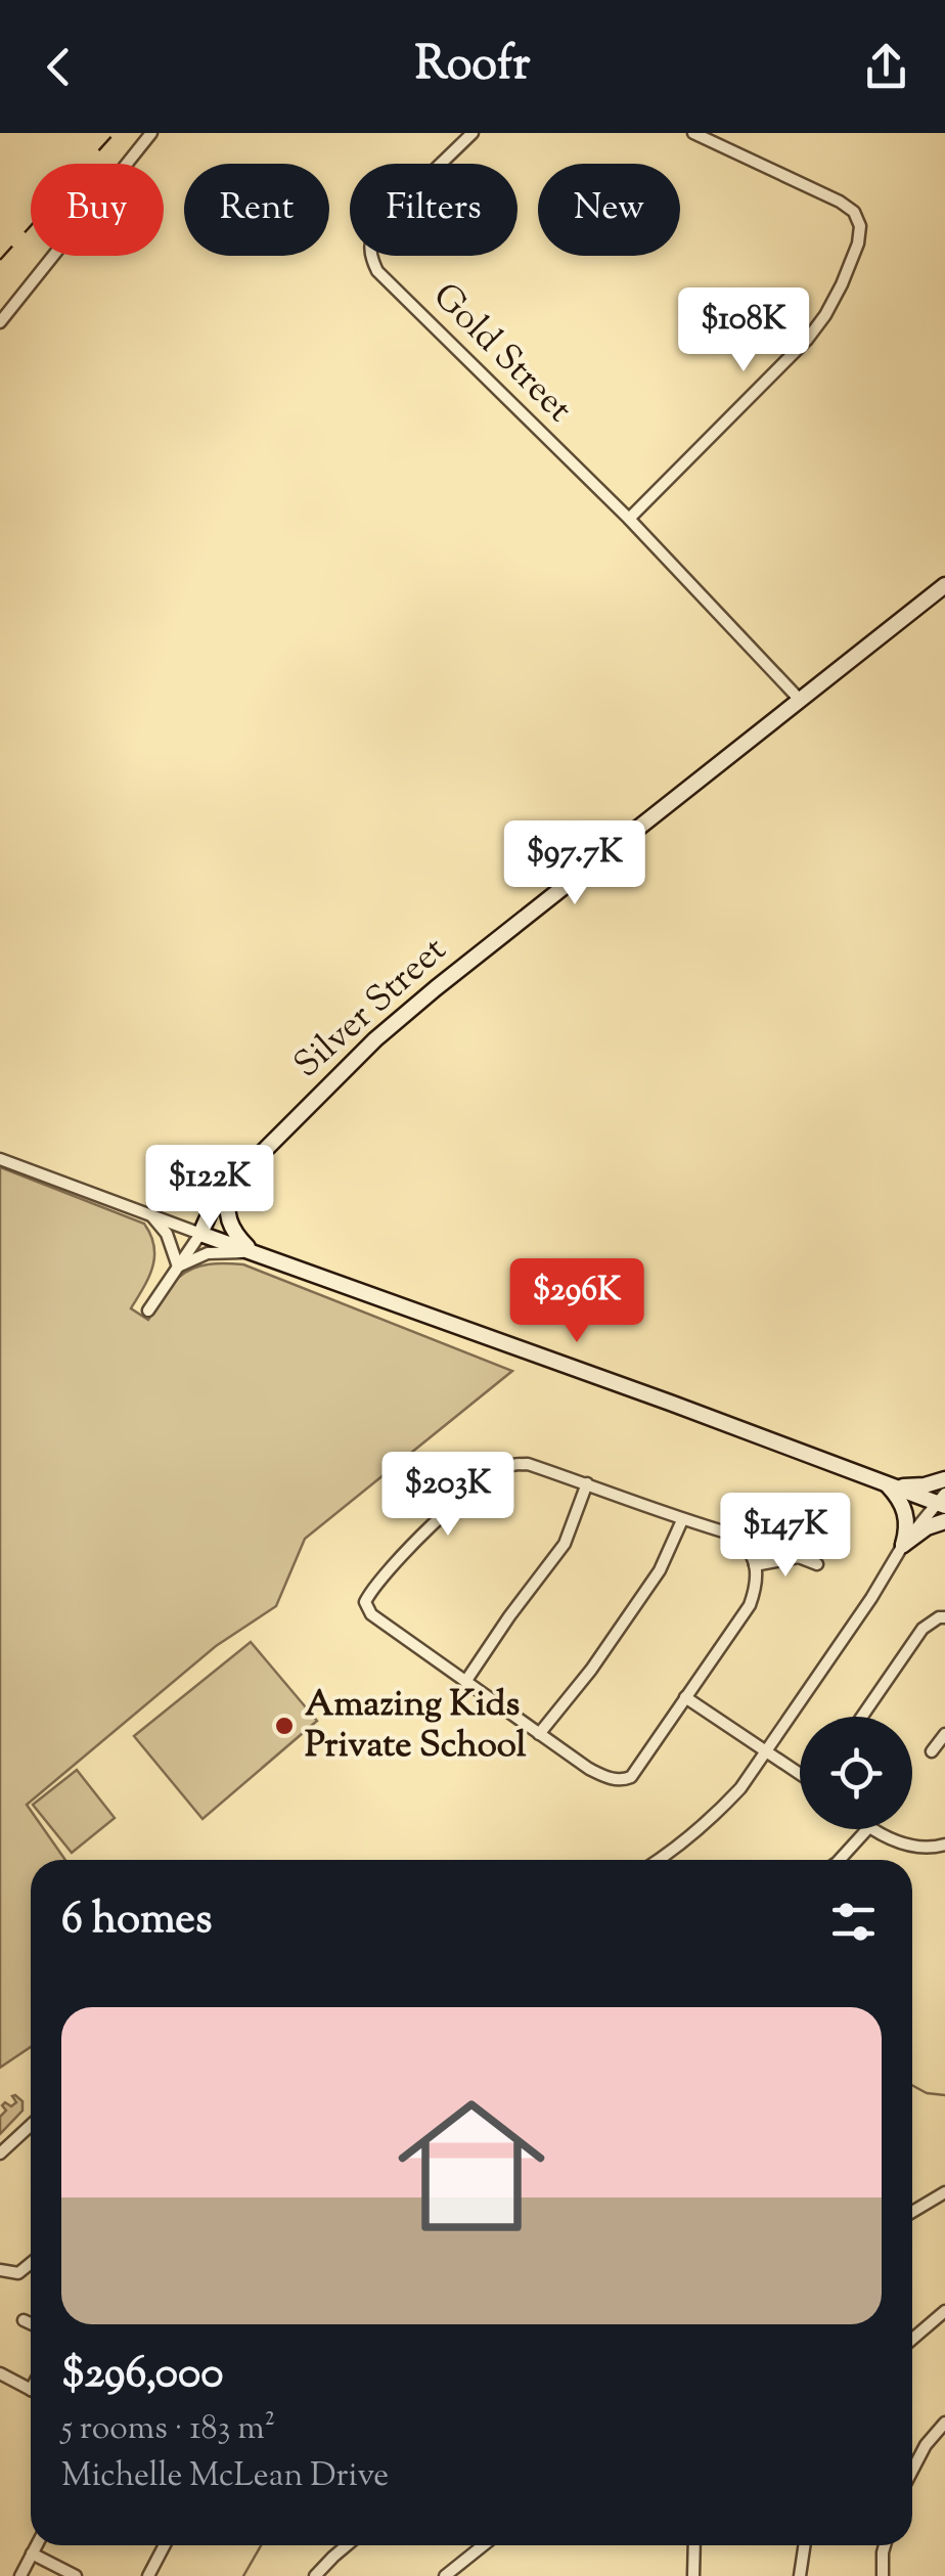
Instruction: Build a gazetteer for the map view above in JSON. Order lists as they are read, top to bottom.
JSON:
{
  "streets": {
    "street": ["Gold Street", "Silver Street"]
  },
  "crossings": [
    ["Gold Street", "Silver Street"]
  ],
  "places": ["Amazing Kids Private School"],
  "page": {
    "header": "Roofr",
    "chip": [
      "Buy",
      "Rent",
      "Filters",
      "New"
    ],
    "price": [
      "$108K",
      "$97.7K",
      "$122K",
      "$296K",
      "$203K",
      "$147K"
    ],
    "heading": "6 homes",
    "list": [
      {
        "name": "$296,000",
        "note": "5 rooms · 183 m² · Michelle McLean Drive"
      }
    ]
  }
}
